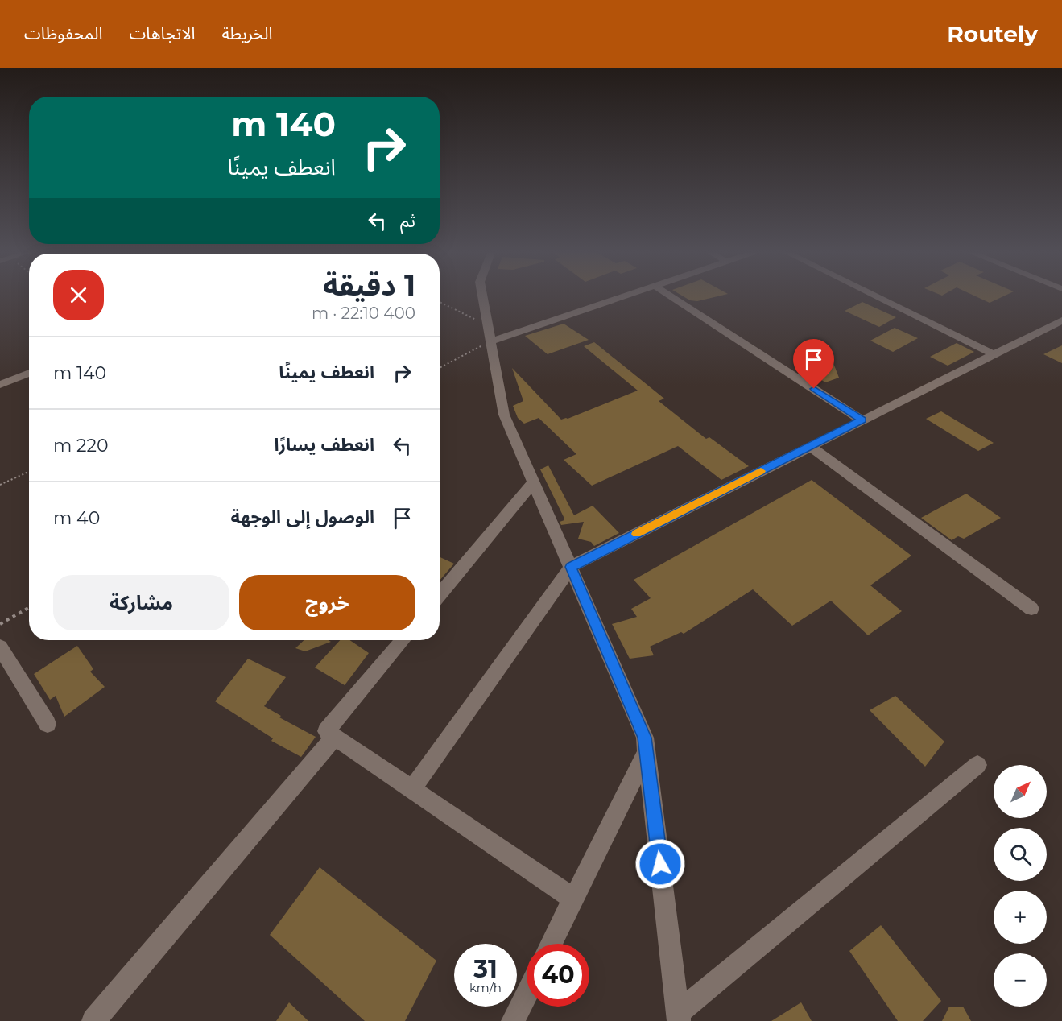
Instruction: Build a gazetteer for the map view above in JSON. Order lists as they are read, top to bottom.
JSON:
{
  "north": "top right",
  "page": {
    "header": "Routely",
    "nav": ["الخريطة", "الاتجاهات", "المحفوظات"],
    "turn": ["140 m", "انعطف يمينًا"],
    "then": "ثم",
    "heading": ["1 دقيقة", "400 m · 22:10"],
    "list": [
      {
        "name": "انعطف يمينًا",
        "value": "140 m"
      },
      {
        "name": "انعطف يسارًا",
        "value": "220 m"
      },
      {
        "name": "الوصول إلى الوجهة",
        "value": "40 m"
      }
    ],
    "buttons": ["خروج", "مشاركة"],
    "map_buttons": ["+", "−"],
    "speed": "31 km/h",
    "limit": "40"
  }
}
